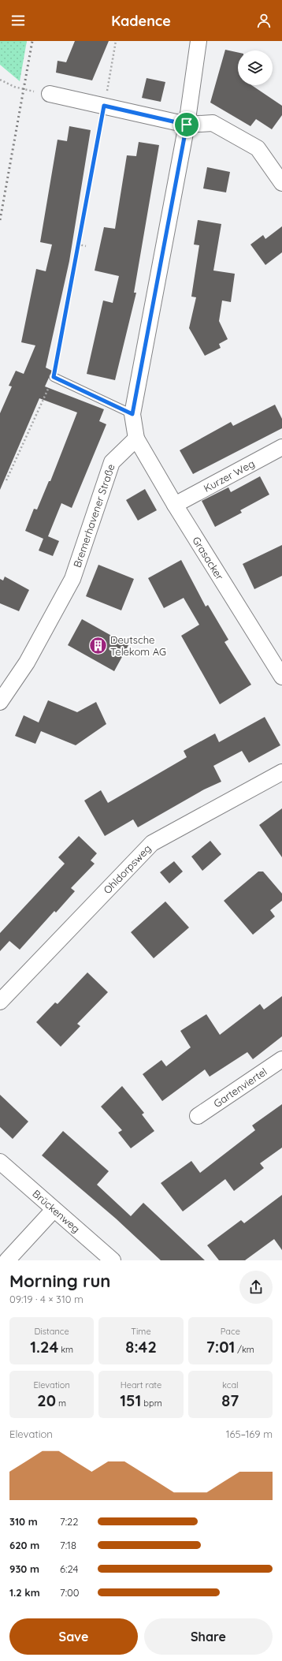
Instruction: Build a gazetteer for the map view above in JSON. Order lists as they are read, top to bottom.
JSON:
{
  "streets": {
    "street": [
      "Kurzer Weg",
      "Bremerhavener Straße",
      "Grasacker",
      "Ohldorpsweg",
      "Gartenviertel",
      "Brückenweg"
    ]
  },
  "crossings": [
    ["Kurzer Weg", "Grasacker"],
    ["Bremerhavener Straße", "Grasacker"]
  ],
  "places": {
    "building": ["Deutsche Telekom AG"]
  },
  "page": {
    "header": "Kadence",
    "heading": ["Morning run", "09:19 · 4 × 310 m"],
    "stats": [
      ["Distance", "1.24 km"],
      ["Time", "8:42"],
      ["Pace", "7:01 /km"],
      ["Elevation", "20 m"],
      ["Heart rate", "151 bpm"],
      ["kcal", "87"]
    ],
    "chart": ["Elevation", "165–169 m"],
    "list": [
      {
        "name": "310 m",
        "note": "7:22"
      },
      {
        "name": "620 m",
        "note": "7:18"
      },
      {
        "name": "930 m",
        "note": "6:24"
      },
      {
        "name": "1.2 km",
        "note": "7:00"
      }
    ],
    "buttons": ["Save", "Share"]
  }
}
